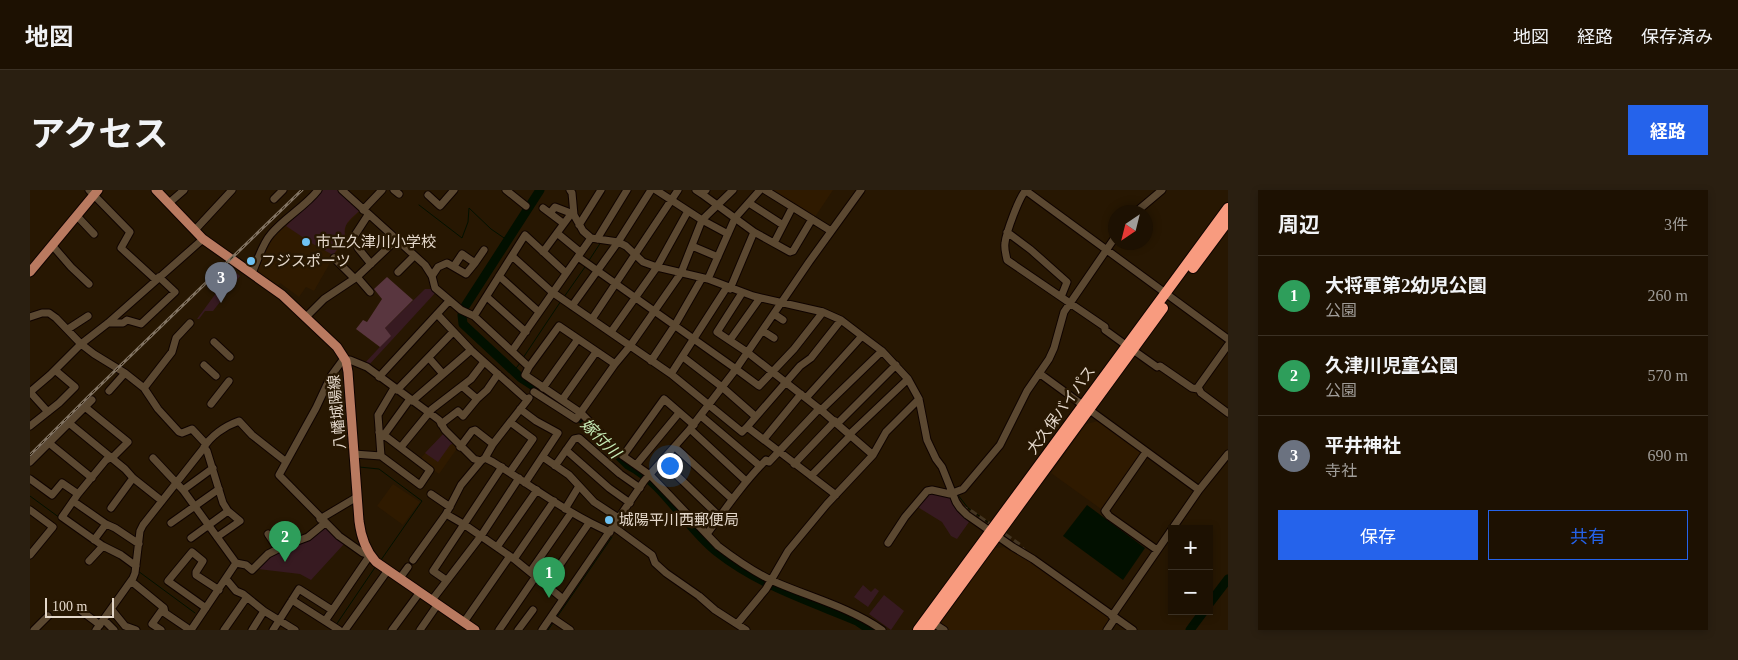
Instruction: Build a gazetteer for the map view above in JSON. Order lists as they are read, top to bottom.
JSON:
{
  "streets": {
    "highway": ["大久保バイパス"],
    "main road": ["八幡城陽線"]
  },
  "water": ["嫁付川"],
  "places": ["市立久津川小学校", "フジスポーツ", "城陽平川西郵便局"],
  "scale_bar": "100 m",
  "north": "bottom left",
  "page": {
    "header": "地図",
    "nav": ["地図", "経路", "保存済み"],
    "title": "アクセス",
    "buttons": [
      "経路",
      ["保存", "共有"]
    ],
    "heading": ["周辺", "3件"],
    "list": [
      {
        "mark": "1",
        "name": "大将軍第2幼児公園",
        "note": "公園",
        "value": "260 m"
      },
      {
        "mark": "2",
        "name": "久津川児童公園",
        "note": "公園",
        "value": "570 m"
      },
      {
        "mark": "3",
        "name": "平井神社",
        "note": "寺社",
        "value": "690 m"
      }
    ],
    "pins": ["3", "2", "1"],
    "map_buttons": ["+", "−"],
    "scale": "100 m"
  }
}
